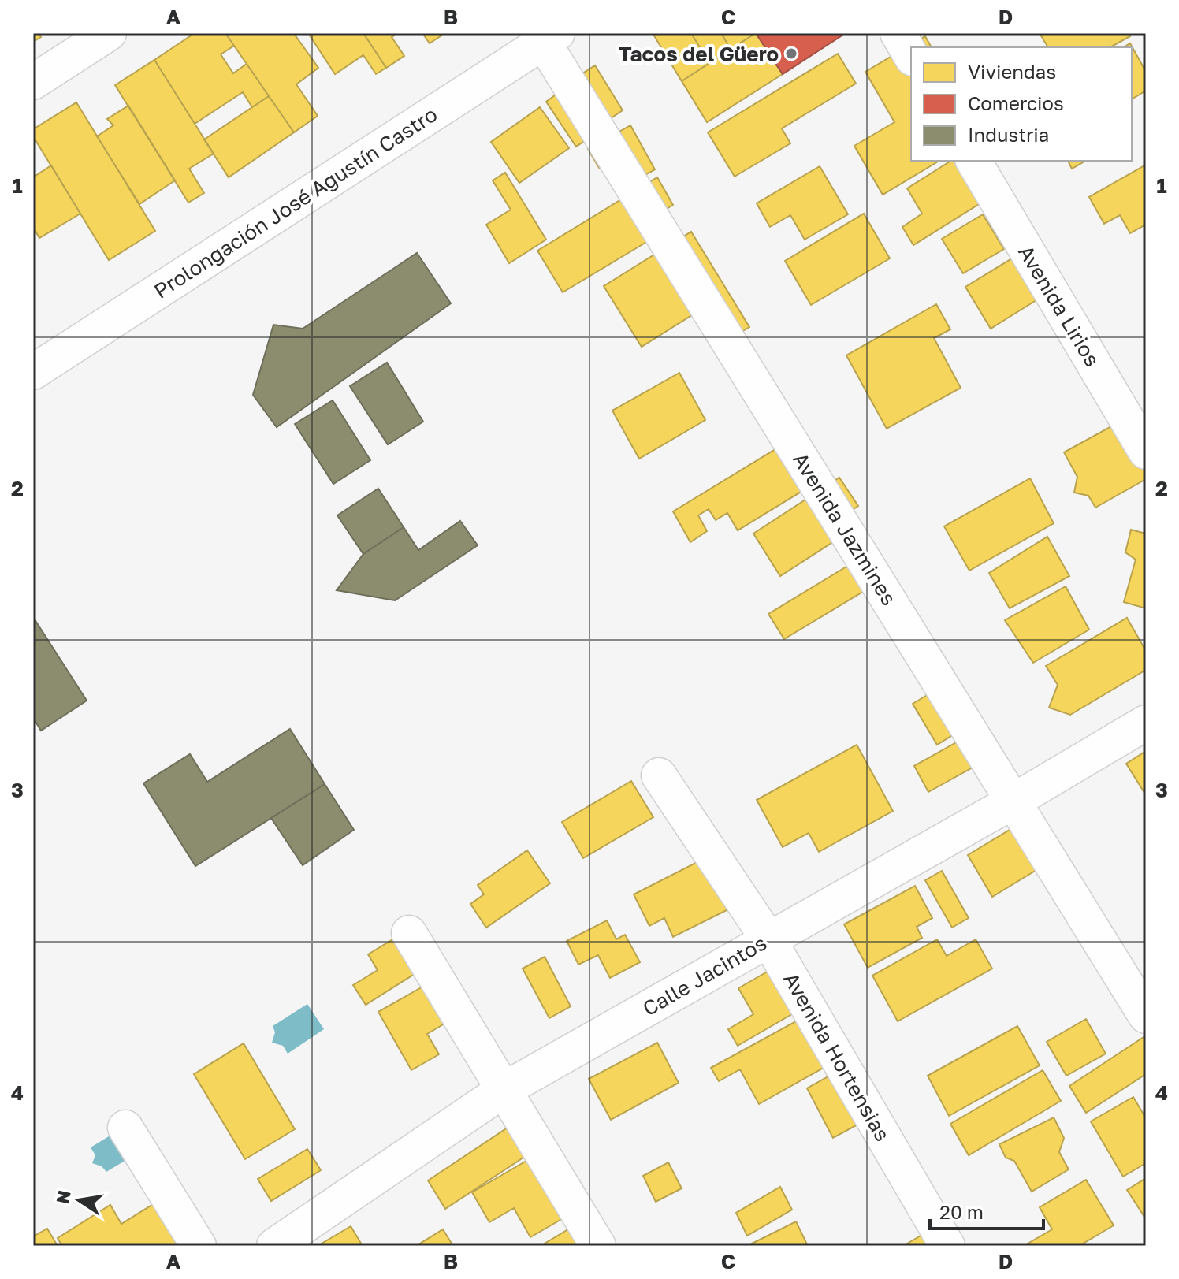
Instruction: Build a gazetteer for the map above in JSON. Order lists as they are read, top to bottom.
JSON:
{
  "streets": {
    "main road": [
      "Prolongación José Agustín Castro",
      "Avenida Lirios",
      "Avenida Jazmines",
      "Calle Jacintos",
      "Avenida Hortensias"
    ]
  },
  "crossings": [
    ["Prolongación José Agustín Castro", "Avenida Jazmines"],
    ["Avenida Jazmines", "Calle Jacintos"],
    ["Calle Jacintos", "Avenida Hortensias"]
  ],
  "places": ["Tacos del Güero"],
  "legend": ["Viviendas", "Comercios", "Industria"],
  "scale_bar": "20 m",
  "north": "left",
  "grid": {
    "columns": [
      "A",
      "B",
      "C",
      "D"
    ],
    "rows": [
      "1",
      "2",
      "3",
      "4"
    ]
  }
}
